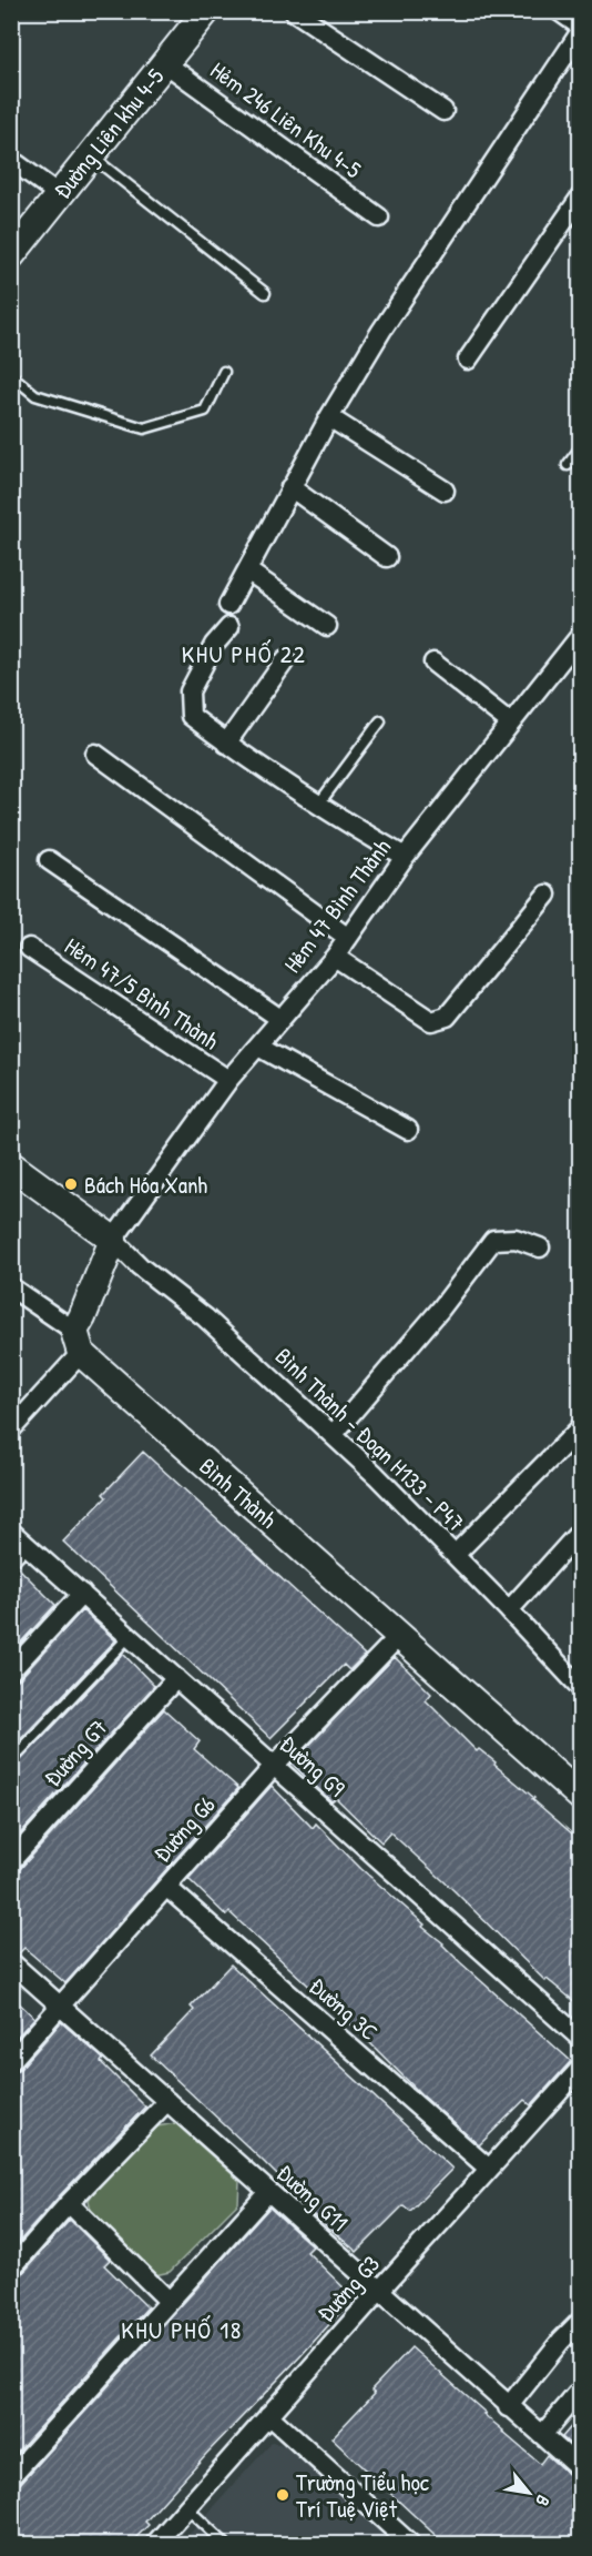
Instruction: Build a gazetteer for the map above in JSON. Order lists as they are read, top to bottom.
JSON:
{
  "streets": {
    "street": [
      "Hẻm 246 Liên Khu 4-5",
      "Đường Liên khu 4-5",
      "Hẻm 47 Bình Thành",
      "Hẻm 47/5 Bình Thành",
      "Bình Thành - Đoạn H133 - P47",
      "Bình Thành",
      "Đường G7",
      "Đường G9",
      "Đường G6",
      "Đường 3C",
      "Đường G11",
      "Đường G3"
    ]
  },
  "crossings": [
    ["Hẻm 246 Liên Khu 4-5", "Đường Liên khu 4-5"],
    ["Hẻm 47 Bình Thành", "Hẻm 47/5 Bình Thành"],
    ["Hẻm 47 Bình Thành", "Bình Thành - Đoạn H133 - P47"],
    ["Bình Thành", "Đường G6"],
    ["Đường G7", "Đường G9"],
    ["Đường G9", "Đường G6"],
    ["Đường G6", "Đường 3C"],
    ["Đường G6", "Đường G11"],
    ["Đường 3C", "Đường G3"],
    ["Đường G11", "Đường G3"]
  ],
  "districts": ["KHU PHỐ 22", "KHU PHỐ 18"],
  "places": ["Bách Hóa Xanh", "Trường Tiểu học Trí Tuệ Việt"],
  "north": "bottom right"
}
